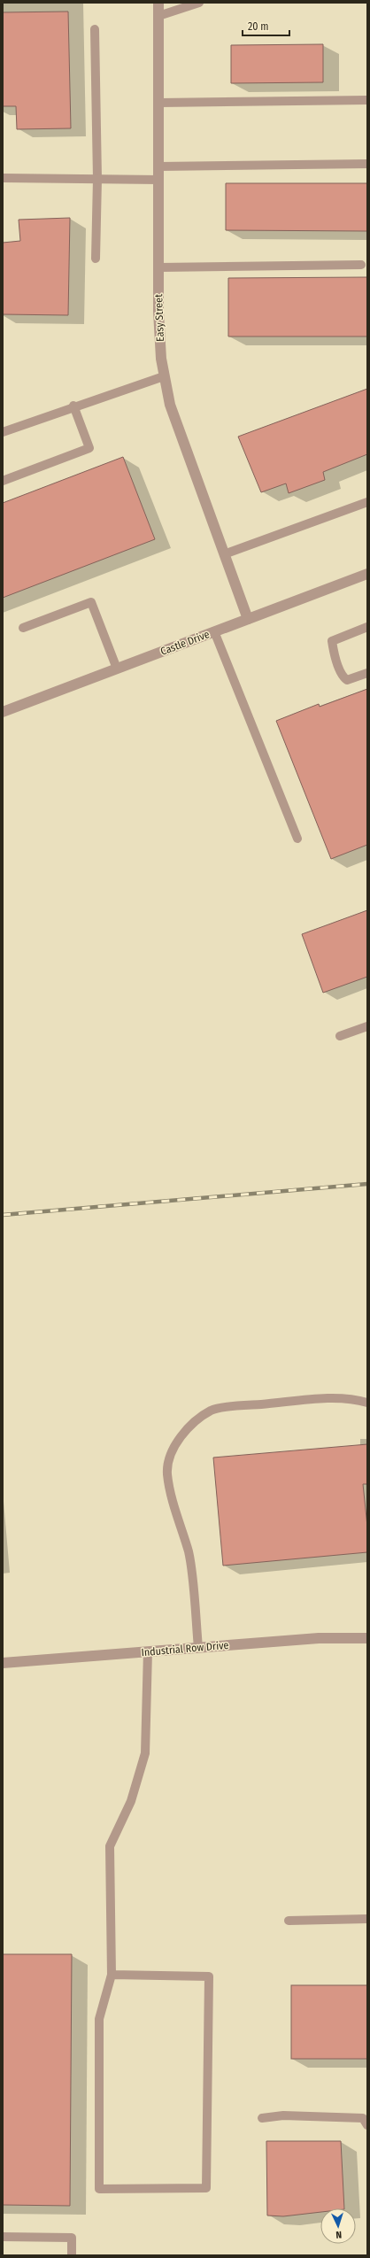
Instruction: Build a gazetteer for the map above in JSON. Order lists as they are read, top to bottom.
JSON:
{
  "streets": {
    "street": ["Easy Street", "Castle Drive", "Industrial Row Drive"]
  },
  "crossings": [
    ["Easy Street", "Castle Drive"]
  ],
  "scale_bar": "20 m",
  "north": "bottom"
}
